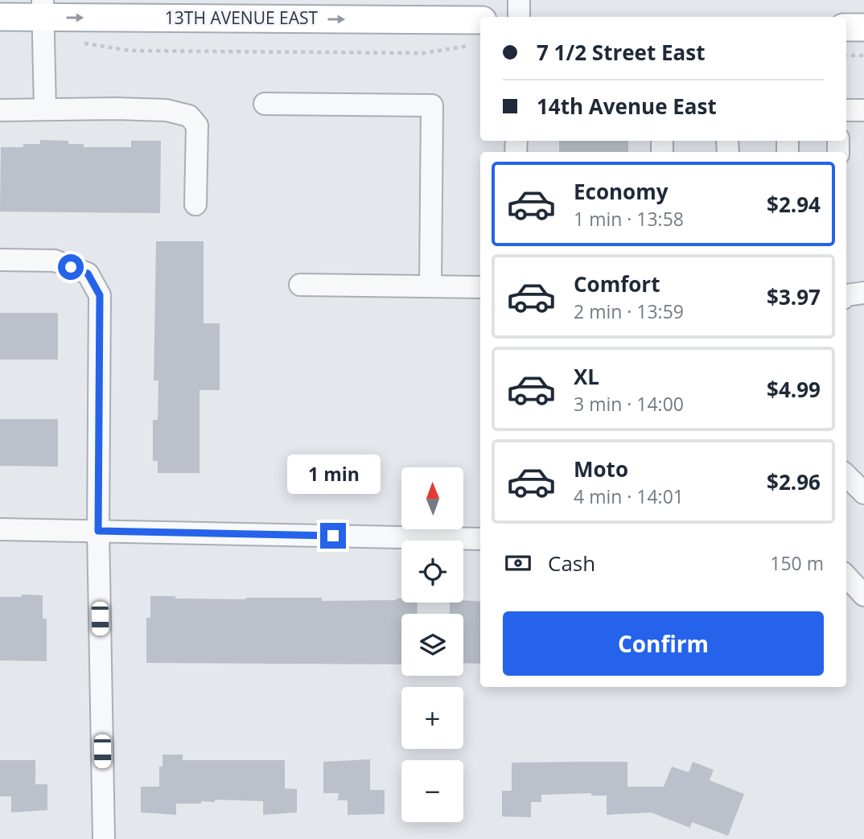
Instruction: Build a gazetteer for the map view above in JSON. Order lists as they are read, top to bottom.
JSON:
{
  "streets": {
    "main road": ["13TH AVENUE EAST"]
  },
  "one_way": ["13TH AVENUE EAST"],
  "north": "top",
  "page": {
    "banner": ["7 1/2 Street East", "14th Avenue East"],
    "list": [
      {
        "name": "Economy",
        "note": "1 min · 13:58",
        "value": "$2.94"
      },
      {
        "name": "Comfort",
        "note": "2 min · 13:59",
        "value": "$3.97"
      },
      {
        "name": "XL",
        "note": "3 min · 14:00",
        "value": "$4.99"
      },
      {
        "name": "Moto",
        "note": "4 min · 14:01",
        "value": "$2.96"
      }
    ],
    "bubble": "1 min",
    "map_buttons": ["+", "−"],
    "pay": ["Cash", "150 m"],
    "buttons": "Confirm"
  }
}
